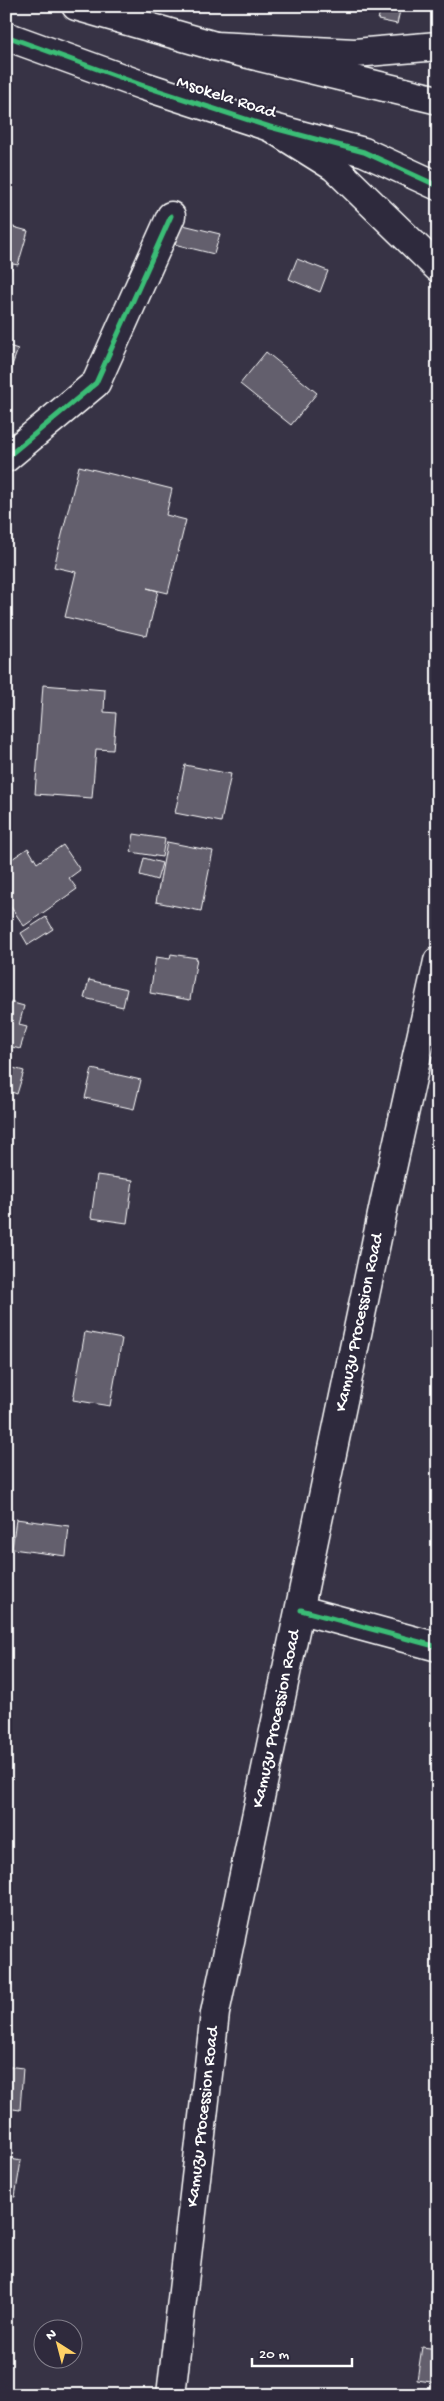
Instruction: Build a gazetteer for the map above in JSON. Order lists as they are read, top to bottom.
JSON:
{
  "streets": {
    "main road": ["Msokela Road", "Kamuzu Procession Road"]
  },
  "scale_bar": "20 m",
  "north": "top left"
}
